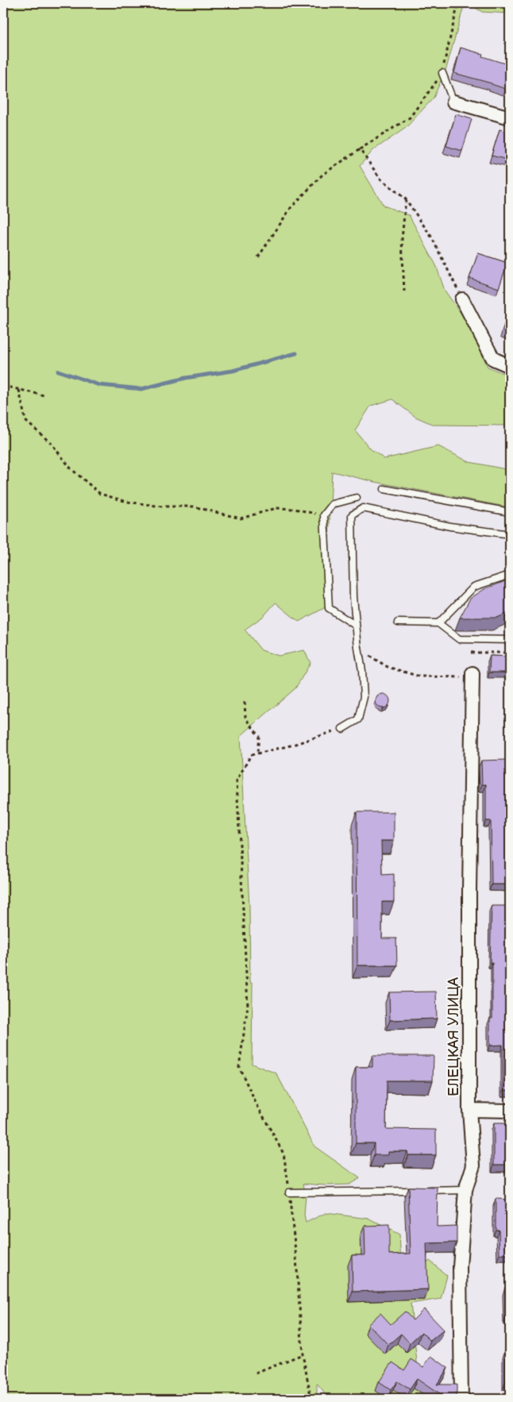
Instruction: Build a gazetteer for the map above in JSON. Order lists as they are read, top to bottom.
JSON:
{
  "streets": {
    "street": ["ЕЛЕЦКАЯ УЛИЦА"]
  }
}
